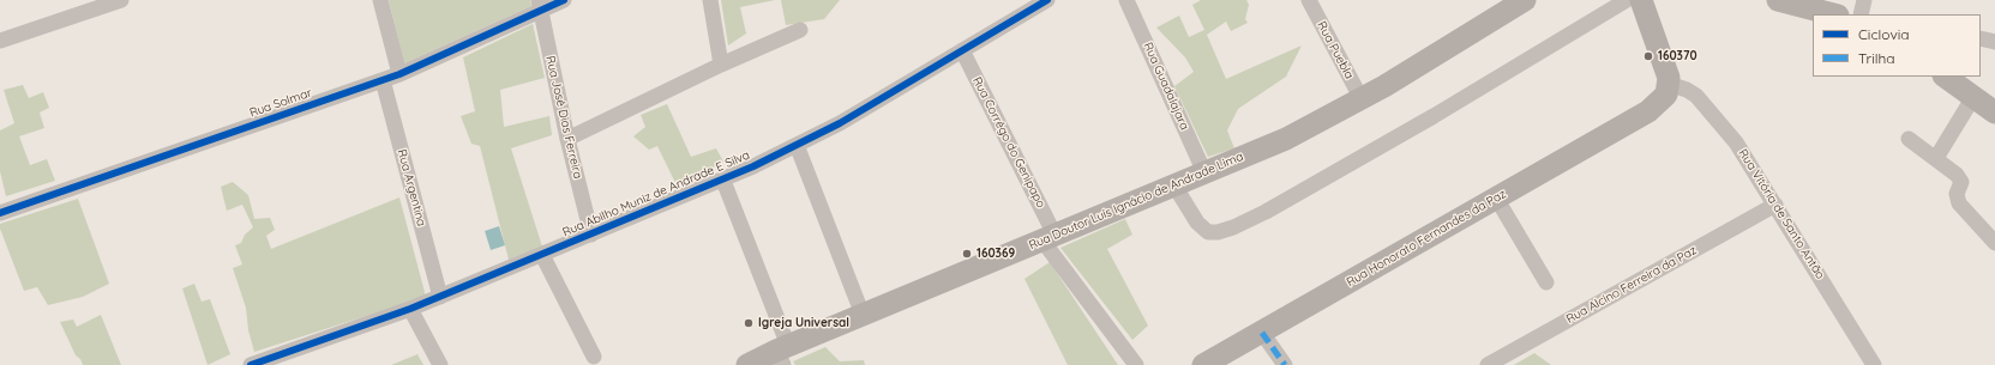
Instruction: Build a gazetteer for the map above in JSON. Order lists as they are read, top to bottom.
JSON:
{
  "streets": {
    "main road": ["Rua Doutor Luís Ignácio de Andrade Lima", "Rua Honorato Fernandes da Paz"],
    "street": [
      "Rua Puebla",
      "Rua Guadalajara",
      "Rua Solmar",
      "Rua José Dias Ferreira",
      "Rua Corrégo do Genipapo",
      "Rua Argentina",
      "Rua Abilho Muniz de Andrade E Silva",
      "Rua Vitória de Santo Antão",
      "Rua Alcino Ferreira da Paz"
    ]
  },
  "crossings": [
    ["Rua Puebla", "Rua Doutor Luís Ignácio de Andrade Lima"],
    ["Rua Guadalajara", "Rua Doutor Luís Ignácio de Andrade Lima"],
    ["Rua Solmar", "Rua José Dias Ferreira"],
    ["Rua Solmar", "Rua Argentina"],
    ["Rua José Dias Ferreira", "Rua Abilho Muniz de Andrade E Silva"],
    ["Rua Corrégo do Genipapo", "Rua Abilho Muniz de Andrade E Silva"],
    ["Rua Corrégo do Genipapo", "Rua Doutor Luís Ignácio de Andrade Lima"],
    ["Rua Argentina", "Rua Abilho Muniz de Andrade E Silva"],
    ["Rua Vitória de Santo Antão", "Rua Honorato Fernandes da Paz"],
    ["Rua Vitória de Santo Antão", "Rua Alcino Ferreira da Paz"]
  ],
  "places": ["160370", "160369", "Igreja Universal"],
  "legend": ["Ciclovia", "Trilha"]
}
